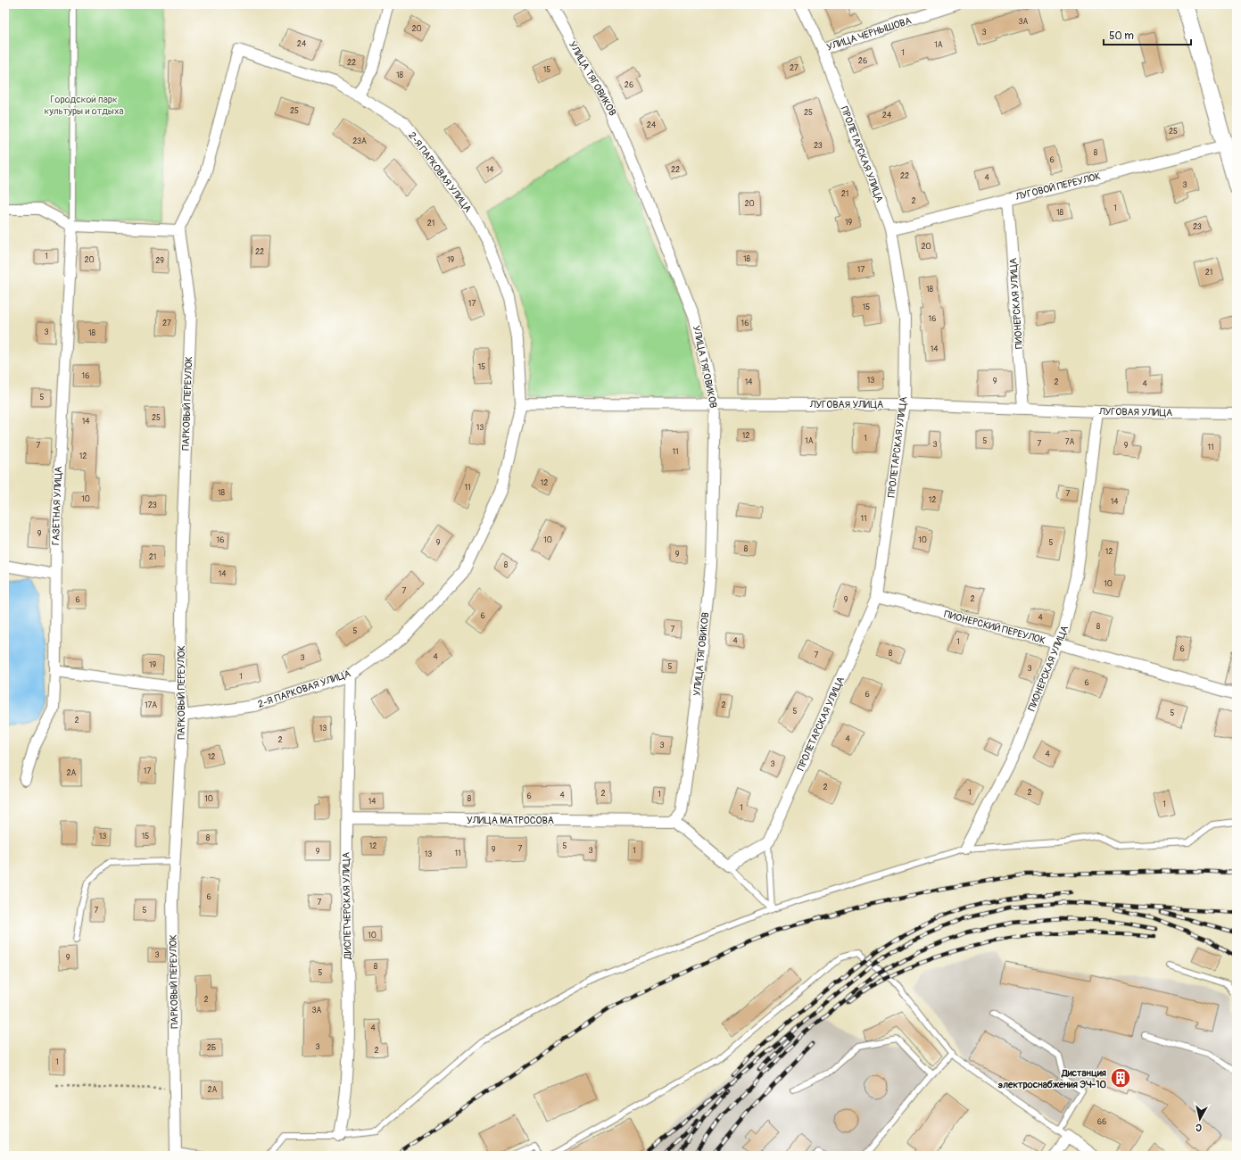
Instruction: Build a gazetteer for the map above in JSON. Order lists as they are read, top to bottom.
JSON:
{
  "streets": {
    "street": [
      "УЛИЦА ЧЕРНЫШОВА",
      "УЛИЦА ТЯГОВИКОВ",
      "ПРОЛЕТАРСКАЯ УЛИЦА",
      "2-Я ПАРКОВАЯ УЛИЦА",
      "ЛУГОВОЙ ПЕРЕУЛОК",
      "ПИОНЕРСКАЯ УЛИЦА",
      "ПАРКОВЫЙ ПЕРЕУЛОК",
      "ЛУГОВАЯ УЛИЦА",
      "ГАЗЕТНАЯ УЛИЦА",
      "ПИОНЕРСКИЙ ПЕРЕУЛОК",
      "УЛИЦА МАТРОСОВА",
      "ДИСПЕТЧЕРСКАЯ УЛИЦА"
    ]
  },
  "crossings": [
    ["УЛИЦА ЧЕРНЫШОВА", "ПРОЛЕТАРСКАЯ УЛИЦА"],
    ["УЛИЦА ТЯГОВИКОВ", "ЛУГОВАЯ УЛИЦА"],
    ["УЛИЦА ТЯГОВИКОВ", "УЛИЦА МАТРОСОВА"],
    ["ПРОЛЕТАРСКАЯ УЛИЦА", "ЛУГОВОЙ ПЕРЕУЛОК"],
    ["ПРОЛЕТАРСКАЯ УЛИЦА", "ЛУГОВАЯ УЛИЦА"],
    ["ПРОЛЕТАРСКАЯ УЛИЦА", "ПИОНЕРСКИЙ ПЕРЕУЛОК"],
    ["2-Я ПАРКОВАЯ УЛИЦА", "ПАРКОВЫЙ ПЕРЕУЛОК"],
    ["2-Я ПАРКОВАЯ УЛИЦА", "ЛУГОВАЯ УЛИЦА"],
    ["2-Я ПАРКОВАЯ УЛИЦА", "ДИСПЕТЧЕРСКАЯ УЛИЦА"],
    ["ЛУГОВОЙ ПЕРЕУЛОК", "ПИОНЕРСКАЯ УЛИЦА"],
    ["ПИОНЕРСКАЯ УЛИЦА", "ЛУГОВАЯ УЛИЦА"],
    ["ПИОНЕРСКАЯ УЛИЦА", "ПИОНЕРСКИЙ ПЕРЕУЛОК"],
    ["УЛИЦА МАТРОСОВА", "ДИСПЕТЧЕРСКАЯ УЛИЦА"]
  ],
  "parks": ["Городской парк культуры и отдыха"],
  "places": {
    "building": ["Дистанция электроснабжения ЭЧ-10"]
  },
  "house_numbers": [
    "3А",
    "20",
    "3",
    "24",
    "1А",
    "1",
    "26",
    "22",
    "27",
    "15",
    "18",
    "26",
    "25",
    "25",
    "24",
    "24",
    "25",
    "23А",
    "23",
    "8",
    "6",
    "14",
    "22",
    "22",
    "4",
    "3",
    "21",
    "2",
    "20",
    "1",
    "18",
    "19",
    "21",
    "23",
    "20",
    "22",
    "1",
    "18",
    "20",
    "19",
    "29",
    "17",
    "21",
    "18",
    "17",
    "15",
    "16",
    "27",
    "16",
    "3",
    "18",
    "14",
    "15",
    "16",
    "13",
    "9",
    "14",
    "2",
    "4",
    "5",
    "25",
    "14",
    "13",
    "12",
    "1",
    "1А",
    "5",
    "7А",
    "7",
    "3",
    "7",
    "9",
    "11",
    "11",
    "12",
    "12",
    "11",
    "18",
    "7",
    "10",
    "12",
    "14",
    "23",
    "11",
    "9",
    "16",
    "10",
    "10",
    "9",
    "5",
    "8",
    "12",
    "9",
    "21",
    "8",
    "14",
    "10",
    "7",
    "2",
    "6",
    "9",
    "6",
    "4",
    "8",
    "7",
    "5",
    "4",
    "1",
    "6",
    "8",
    "7",
    "4",
    "3",
    "19",
    "5",
    "3",
    "1",
    "6",
    "6",
    "17А",
    "2",
    "5",
    "5",
    "2",
    "13",
    "4",
    "2",
    "3",
    "4",
    "12",
    "3",
    "17",
    "2А",
    "2",
    "1",
    "2",
    "2",
    "1",
    "4",
    "6",
    "10",
    "8",
    "14",
    "1",
    "1",
    "13",
    "15",
    "8",
    "12",
    "5",
    "7",
    "9",
    "3",
    "1",
    "9",
    "11",
    "13",
    "6",
    "7",
    "7",
    "5",
    "10",
    "3",
    "9",
    "8",
    "5",
    "2",
    "3А",
    "4",
    "3",
    "2Б",
    "2",
    "1",
    "2А",
    "66"
  ],
  "scale_bar": "50 m",
  "north": "bottom"
}
